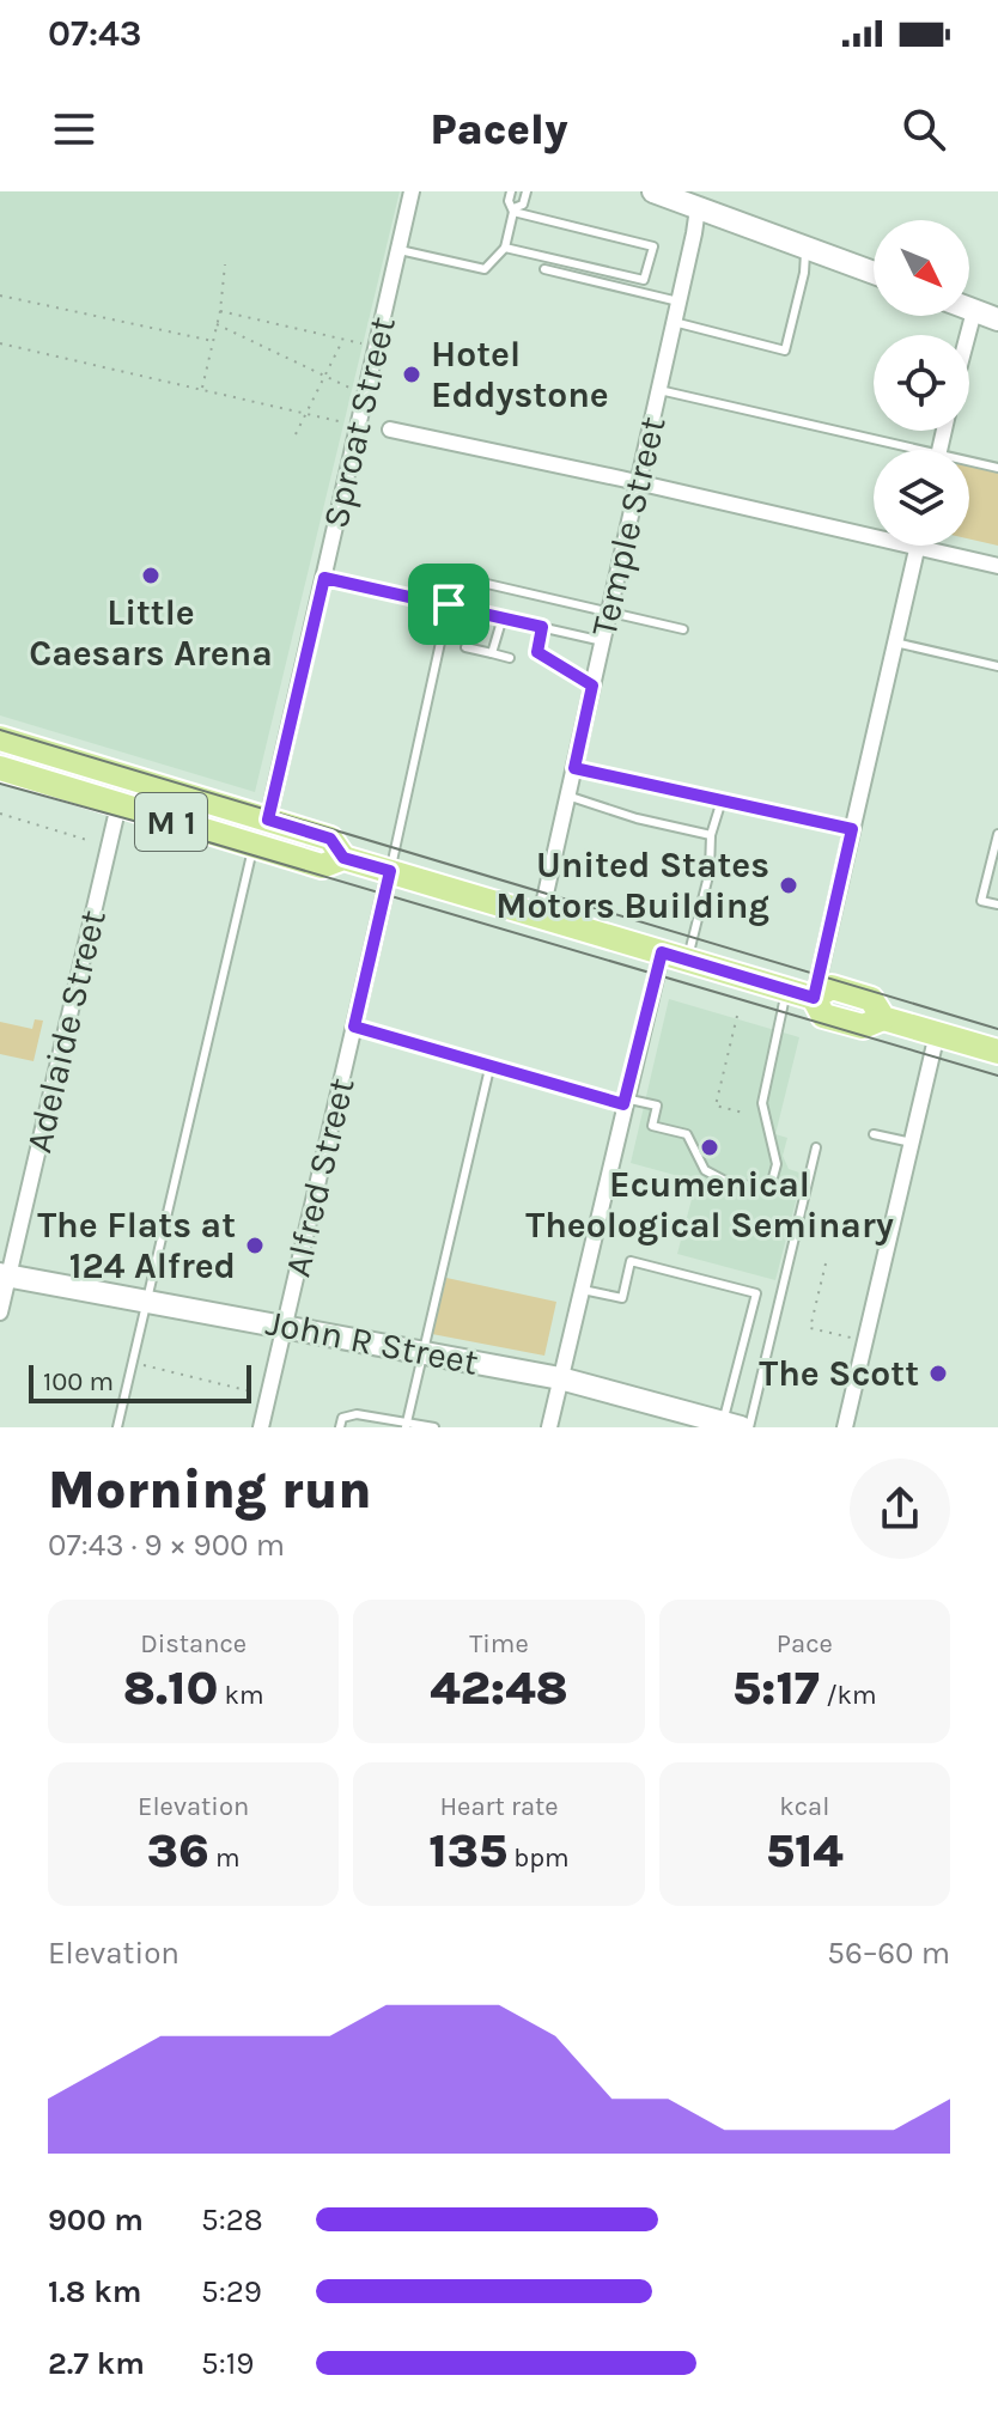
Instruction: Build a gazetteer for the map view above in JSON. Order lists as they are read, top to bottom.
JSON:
{
  "streets": {
    "main road": ["M 1"],
    "street": [
      "Sproat Street",
      "Temple Street",
      "Adelaide Street",
      "Alfred Street",
      "John R Street"
    ]
  },
  "crossings": [
    ["Sproat Street", "M 1"],
    ["Temple Street", "M 1"],
    ["M 1", "Adelaide Street"],
    ["M 1", "Alfred Street"],
    ["Adelaide Street", "John R Street"],
    ["Alfred Street", "John R Street"]
  ],
  "places": [
    "Hotel Eddystone",
    "Little Caesars Arena",
    "United States Motors Building",
    "Ecumenical Theological Seminary",
    "The Flats at 124 Alfred",
    "The Scott"
  ],
  "scale_bar": "100 m",
  "north": "bottom right",
  "page": {
    "status": "07:43",
    "header": "Pacely",
    "scale": "100 m",
    "heading": ["Morning run", "07:43 · 9 × 900 m"],
    "stats": [
      ["Distance", "8.10 km"],
      ["Time", "42:48"],
      ["Pace", "5:17 /km"],
      ["Elevation", "36 m"],
      ["Heart rate", "135 bpm"],
      ["kcal", "514"]
    ],
    "chart": ["Elevation", "56–60 m"],
    "list": [
      {
        "name": "900 m",
        "note": "5:28"
      },
      {
        "name": "1.8 km",
        "note": "5:29"
      },
      {
        "name": "2.7 km",
        "note": "5:19"
      }
    ]
  }
}
